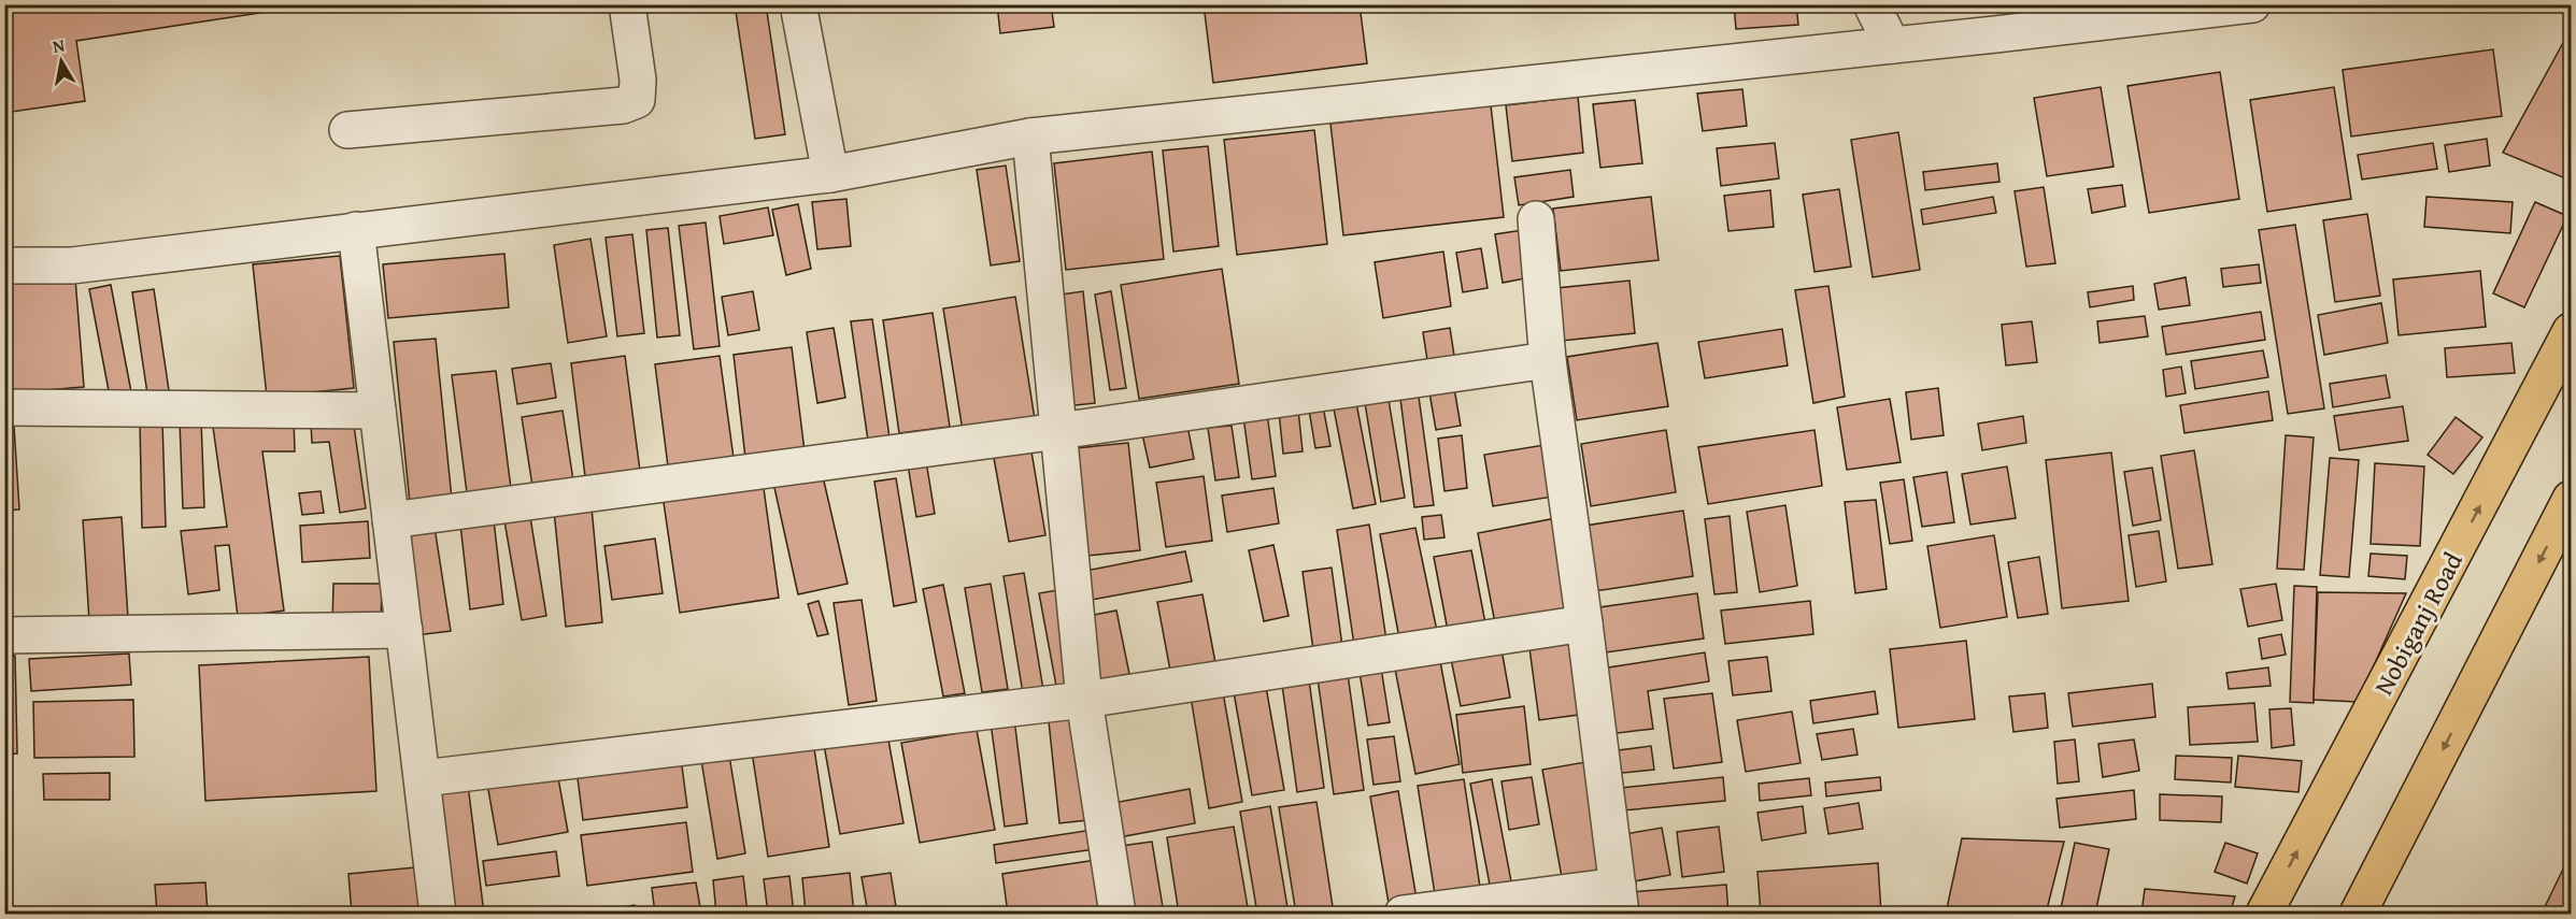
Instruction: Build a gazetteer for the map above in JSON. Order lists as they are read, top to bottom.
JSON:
{
  "streets": {
    "main road": ["Nobiganj Road"]
  },
  "north": "top"
}
